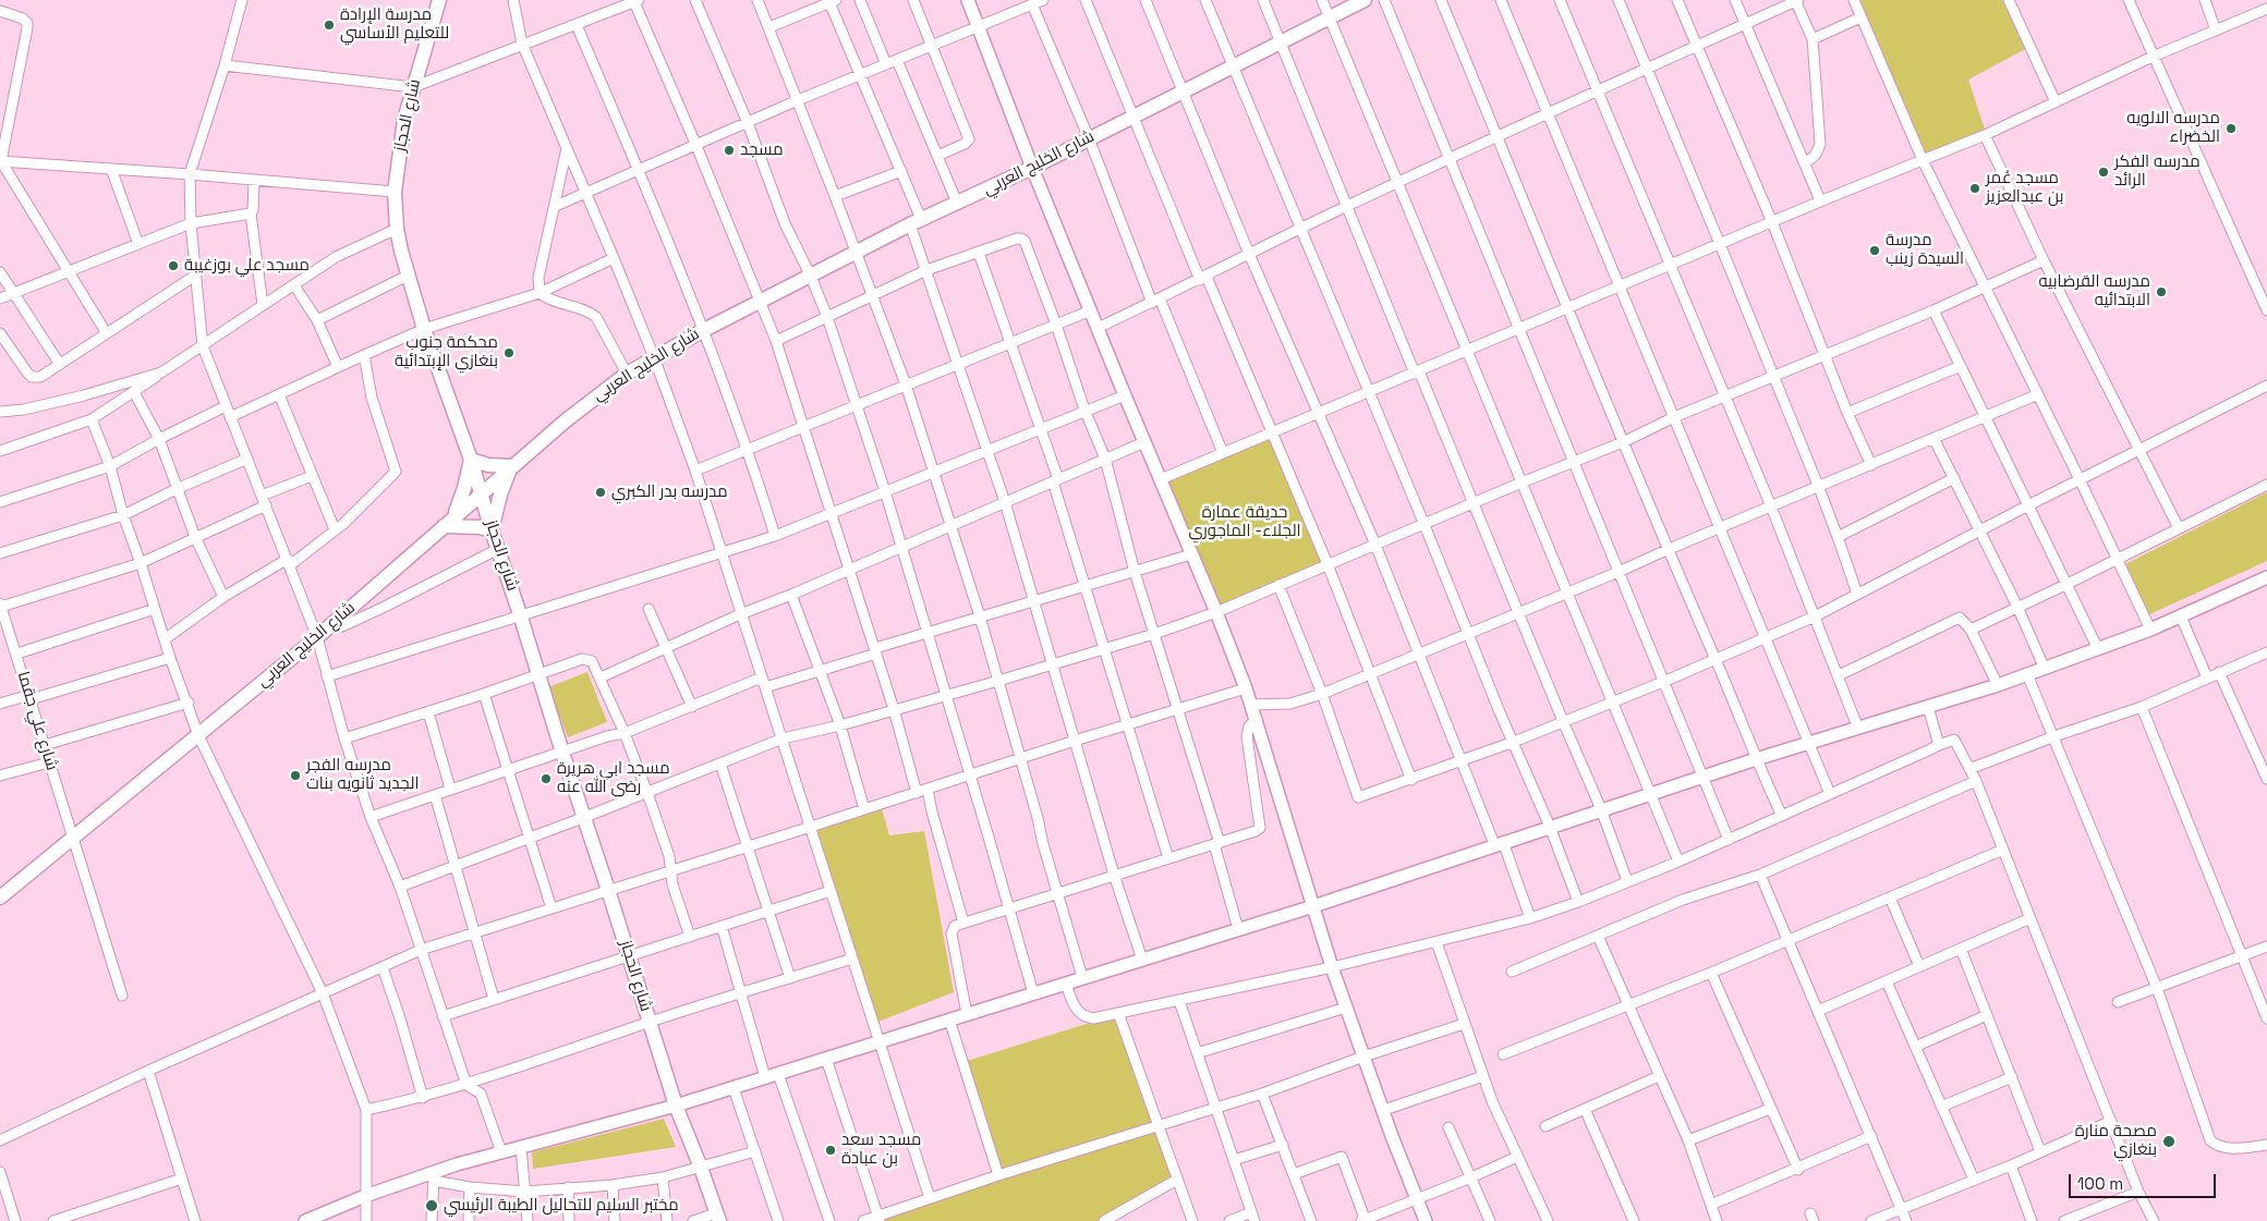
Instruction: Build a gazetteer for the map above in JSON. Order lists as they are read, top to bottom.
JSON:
{
  "streets": {
    "main road": ["شارع الحجاز", "شارع الخليج العربي"],
    "street": ["شارع علي جقما"]
  },
  "crossings": [
    ["شارع الحجاز", "شارع الخليج العربي"],
    ["شارع الخليج العربي", "شارع علي جقما"]
  ],
  "parks": ["حديقة عمارة الجلاء- الماجوري"],
  "places": [
    "مدرسة الإرادة للتعليم الأساسي",
    "مدرسه الالويه الخضراء",
    "مسجد",
    "مدرسه الفكر الرائد",
    "مسجد عُمر بن عبدالعزيز",
    "مدرسة السيدة زينب",
    "مسجد علي بوزغيبة",
    "مدرسه القرضابيه الابتدائيه",
    "محكمة جنوب بنغازي الإبتدائية",
    "مدرسه بدر الكبري",
    "مدرسه الفجر الجديد ثانويه بنات",
    "مسجد ابي هريرة رضى الله عنه",
    "مصحة منارة بنغازي",
    "مسجد سعد بن عبادة",
    "مختبر السليم للتحاليل الطيبة الرئيسي"
  ],
  "scale_bar": "100 m"
}
